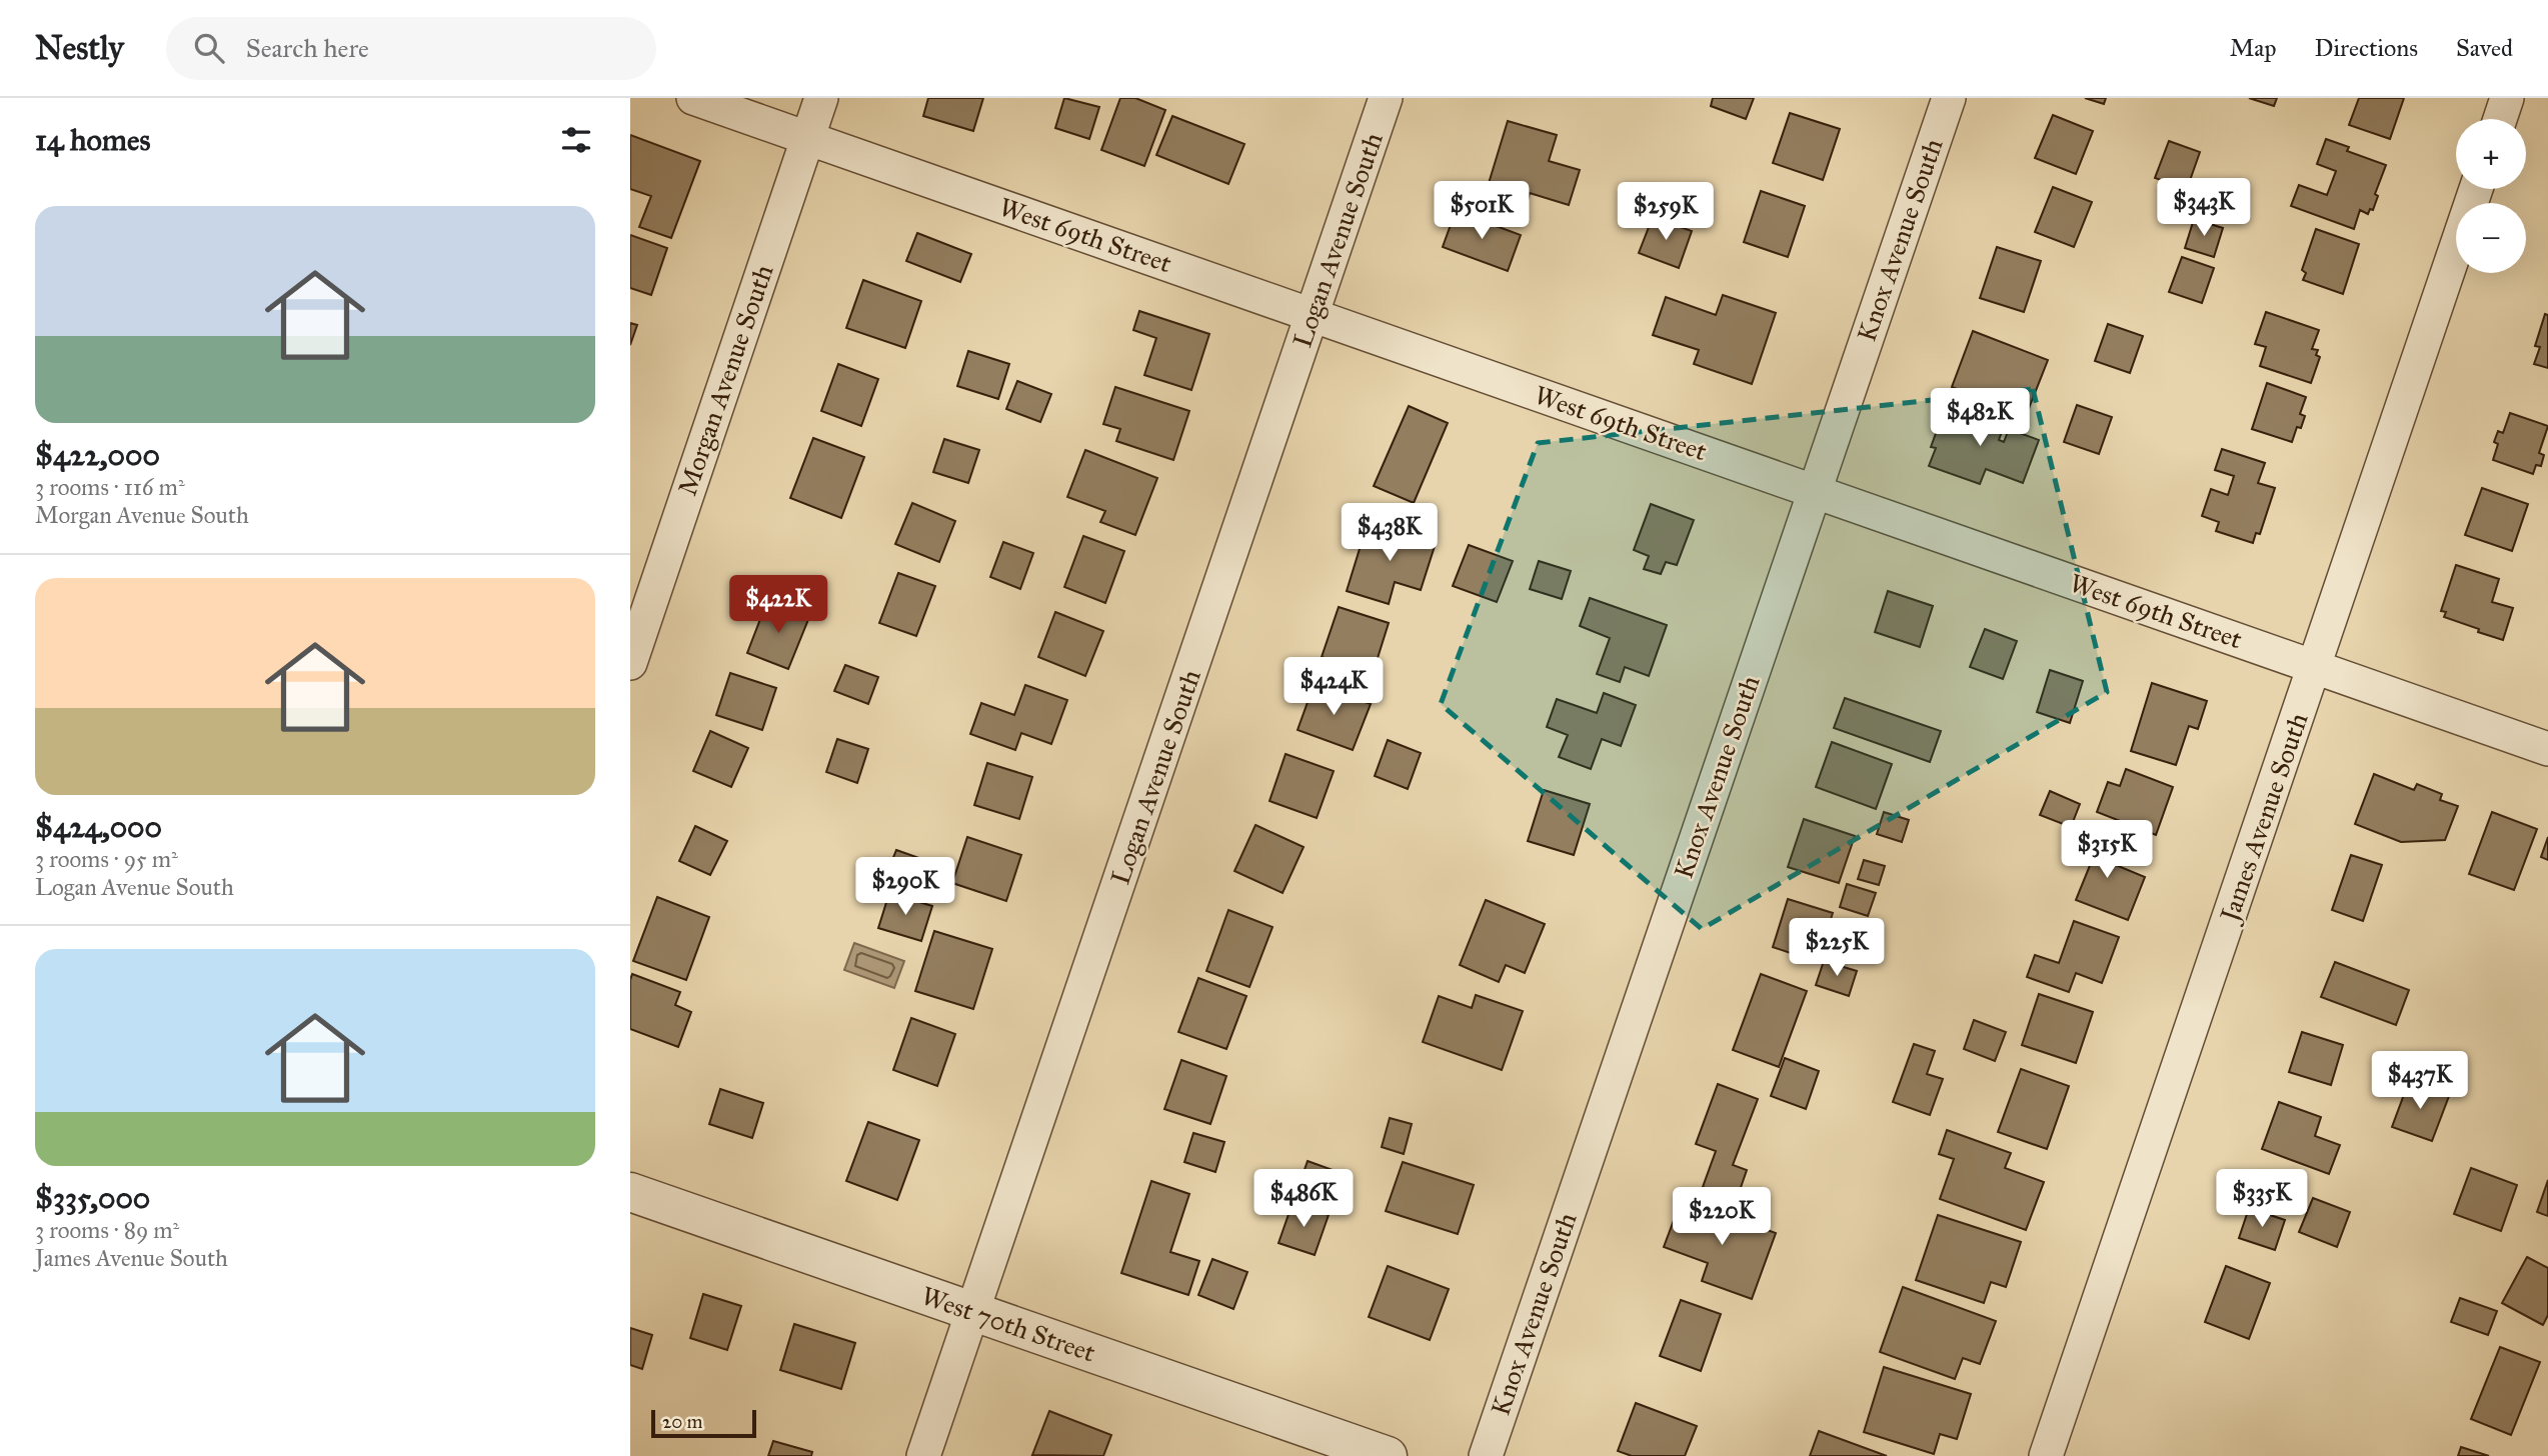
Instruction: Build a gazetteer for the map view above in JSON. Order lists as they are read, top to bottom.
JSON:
{
  "streets": {
    "street": [
      "West 69th Street",
      "Logan Avenue South",
      "Knox Avenue South",
      "Morgan Avenue South",
      "James Avenue South",
      "West 70th Street"
    ]
  },
  "crossings": [
    ["West 69th Street", "Logan Avenue South"],
    ["West 69th Street", "Knox Avenue South"],
    ["West 69th Street", "Morgan Avenue South"],
    ["West 69th Street", "James Avenue South"],
    ["Logan Avenue South", "West 70th Street"]
  ],
  "scale_bar": "20 m",
  "page": {
    "header": "Nestly",
    "search": "Search here",
    "nav": ["Map", "Directions", "Saved"],
    "heading": "14 homes",
    "map_buttons": ["+", "−"],
    "price": [
      "$343K",
      "$501K",
      "$259K",
      "$482K",
      "$438K",
      "$422K",
      "$424K",
      "$315K",
      "$290K",
      "$225K",
      "$437K",
      "$486K",
      "$335K",
      "$220K"
    ],
    "list": [
      {
        "name": "$422,000",
        "note": "3 rooms · 116 m² · Morgan Avenue South"
      },
      {
        "name": "$424,000",
        "note": "3 rooms · 95 m² · Logan Avenue South"
      },
      {
        "name": "$335,000",
        "note": "3 rooms · 89 m² · James Avenue South"
      }
    ],
    "scale": "20 m"
  }
}
